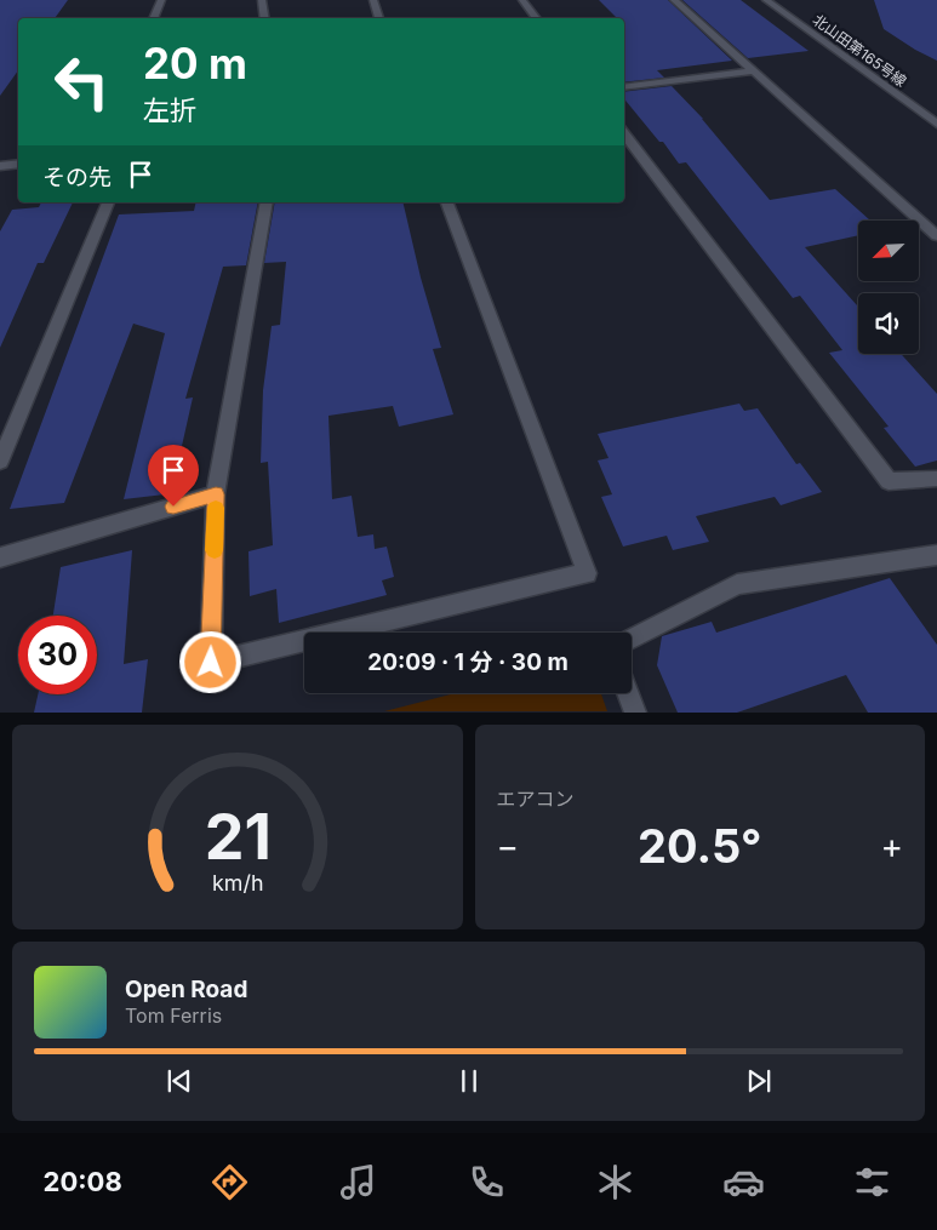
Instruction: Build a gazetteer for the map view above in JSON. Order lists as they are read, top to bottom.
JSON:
{
  "streets": {
    "street": ["北山田第165号線"]
  },
  "north": "bottom left",
  "page": {
    "turn": ["20 m", "左折"],
    "then": "その先",
    "limit": "30",
    "trip": "20:09 · 1 分 · 30 m",
    "tile": "エアコン",
    "heat": ["−", "20.5°", "+"],
    "song": ["Open Road", "Tom Ferris"],
    "tabs": "20:08",
    "gauge": ["21", "km/h"]
  }
}
